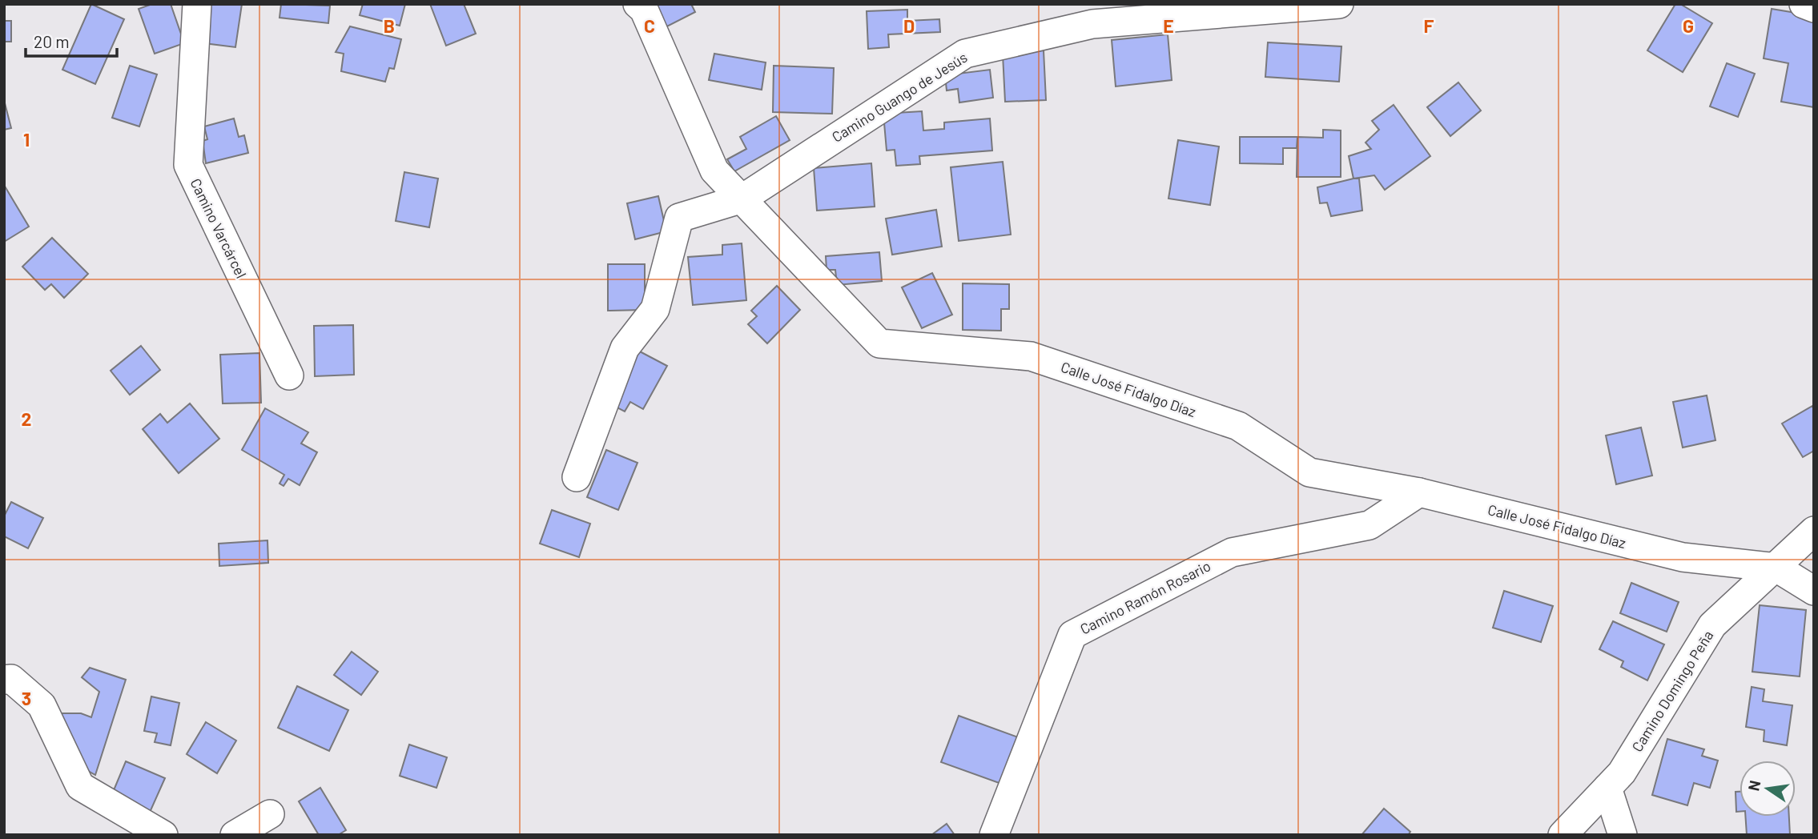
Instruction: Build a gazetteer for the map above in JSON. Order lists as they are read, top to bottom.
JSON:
{
  "streets": {
    "street": [
      "Camino Guango de Jesús",
      "Camino Varcárcel",
      "Calle José Fidalgo Díaz",
      "Camino Ramón Rosario",
      "Camino Domingo Peña"
    ]
  },
  "crossings": [
    ["Camino Guango de Jesús", "Calle José Fidalgo Díaz"],
    ["Calle José Fidalgo Díaz", "Camino Ramón Rosario"],
    ["Calle José Fidalgo Díaz", "Camino Domingo Peña"]
  ],
  "scale_bar": "20 m",
  "north": "left",
  "grid": {
    "columns": [
      "B",
      "C",
      "D",
      "E",
      "F",
      "G"
    ],
    "rows": ["1", "2", "3"]
  }
}
